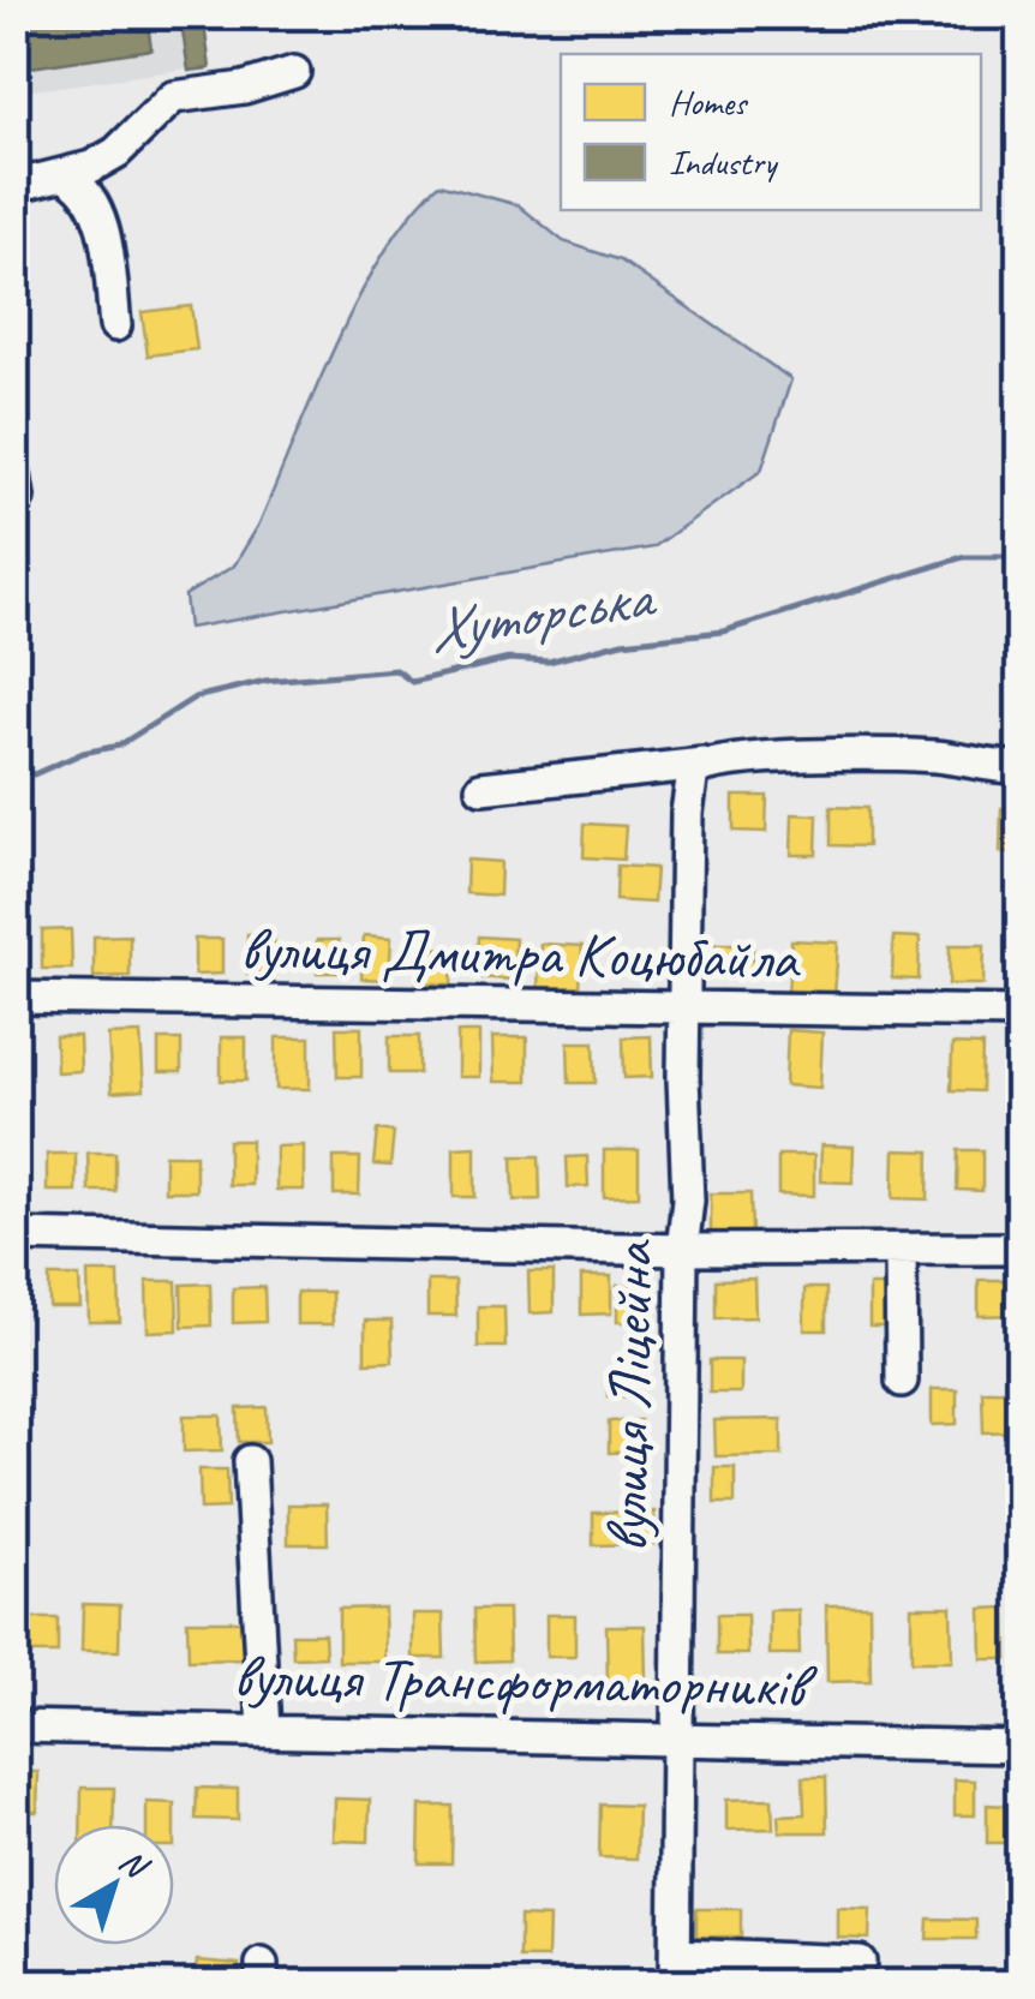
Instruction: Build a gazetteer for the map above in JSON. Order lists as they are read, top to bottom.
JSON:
{
  "streets": {
    "street": ["вулиця Дмитра Коцюбайла", "вулиця Ліцейна", "вулиця Трансформаторників"]
  },
  "crossings": [
    ["вулиця Дмитра Коцюбайла", "вулиця Ліцейна"],
    ["вулиця Ліцейна", "вулиця Трансформаторників"]
  ],
  "water": ["Хуторська"],
  "legend": ["Homes", "Industry"],
  "north": "top right"
}
